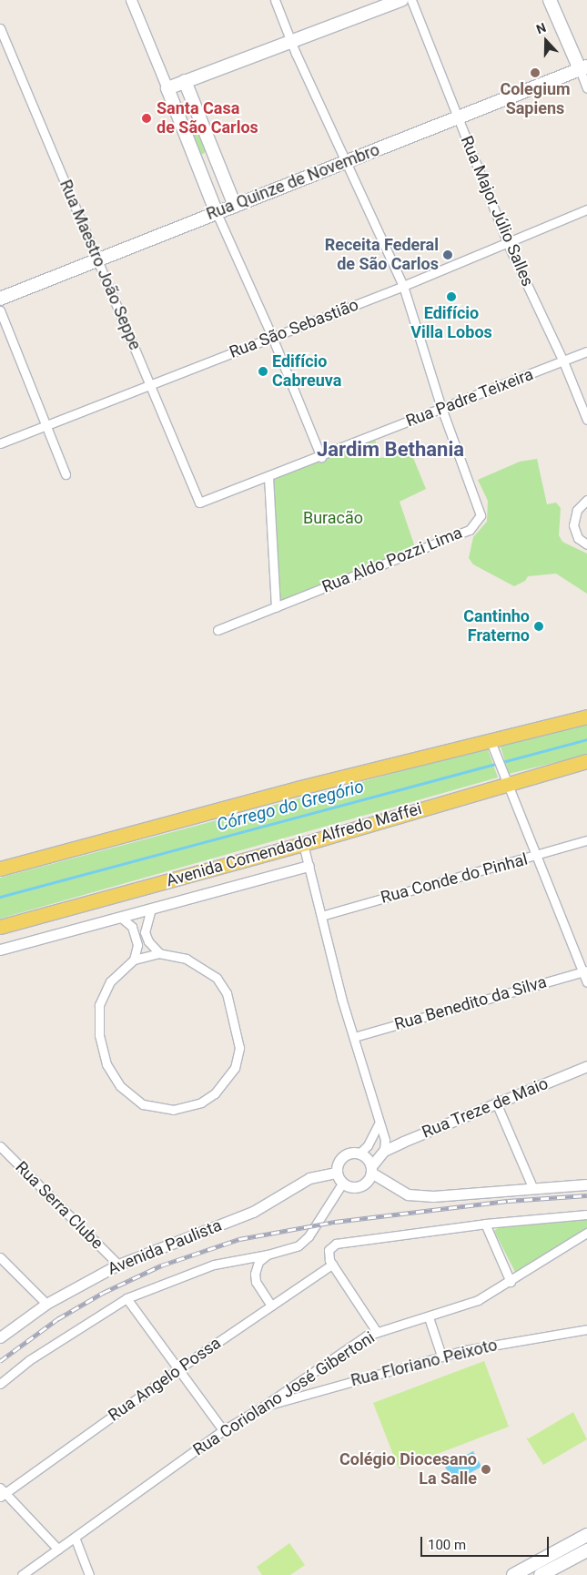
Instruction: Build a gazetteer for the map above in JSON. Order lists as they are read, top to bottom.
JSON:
{
  "streets": {
    "main road": ["Rua Quinze de Novembro", "Avenida Comendador Alfredo Maffei"],
    "street": [
      "Rua Major Júlio Salles",
      "Rua Maestro João Seppe",
      "Rua São Sebastião",
      "Rua Padre Teixeira",
      "Rua Aldo Pozzi Lima",
      "Rua Conde do Pinhal",
      "Rua Benedito da Silva",
      "Rua Treze de Maio",
      "Rua Serra Clube",
      "Avenida Paulista",
      "Rua Floriano Peixoto",
      "Rua Angelo Possa",
      "Rua Coriolano José Gibertoni"
    ]
  },
  "crossings": [
    ["Rua Quinze de Novembro", "Rua Major Júlio Salles"],
    ["Rua Quinze de Novembro", "Rua Maestro João Seppe"],
    ["Rua Quinze de Novembro", "Rua Aldo Pozzi Lima"],
    ["Rua Major Júlio Salles", "Rua São Sebastião"],
    ["Rua Major Júlio Salles", "Rua Padre Teixeira"],
    ["Rua Maestro João Seppe", "Rua São Sebastião"],
    ["Rua Maestro João Seppe", "Rua Padre Teixeira"],
    ["Rua São Sebastião", "Rua Aldo Pozzi Lima"],
    ["Rua Padre Teixeira", "Rua Aldo Pozzi Lima"],
    ["Rua Treze de Maio", "Avenida Paulista"],
    ["Rua Serra Clube", "Avenida Paulista"],
    ["Rua Floriano Peixoto", "Rua Coriolano José Gibertoni"]
  ],
  "districts": ["Jardim Bethania"],
  "water": ["Córrego do Gregório"],
  "parks": ["Buracão"],
  "places": [
    "Colegium Sapiens",
    "Santa Casa de São Carlos",
    "Receita Federal de São Carlos",
    "Edifício Villa Lobos",
    "Edifício Cabreuva",
    "Cantinho Fraterno",
    "Colégio Diocesano La Salle"
  ],
  "scale_bar": "100 m",
  "north": "top"
}
